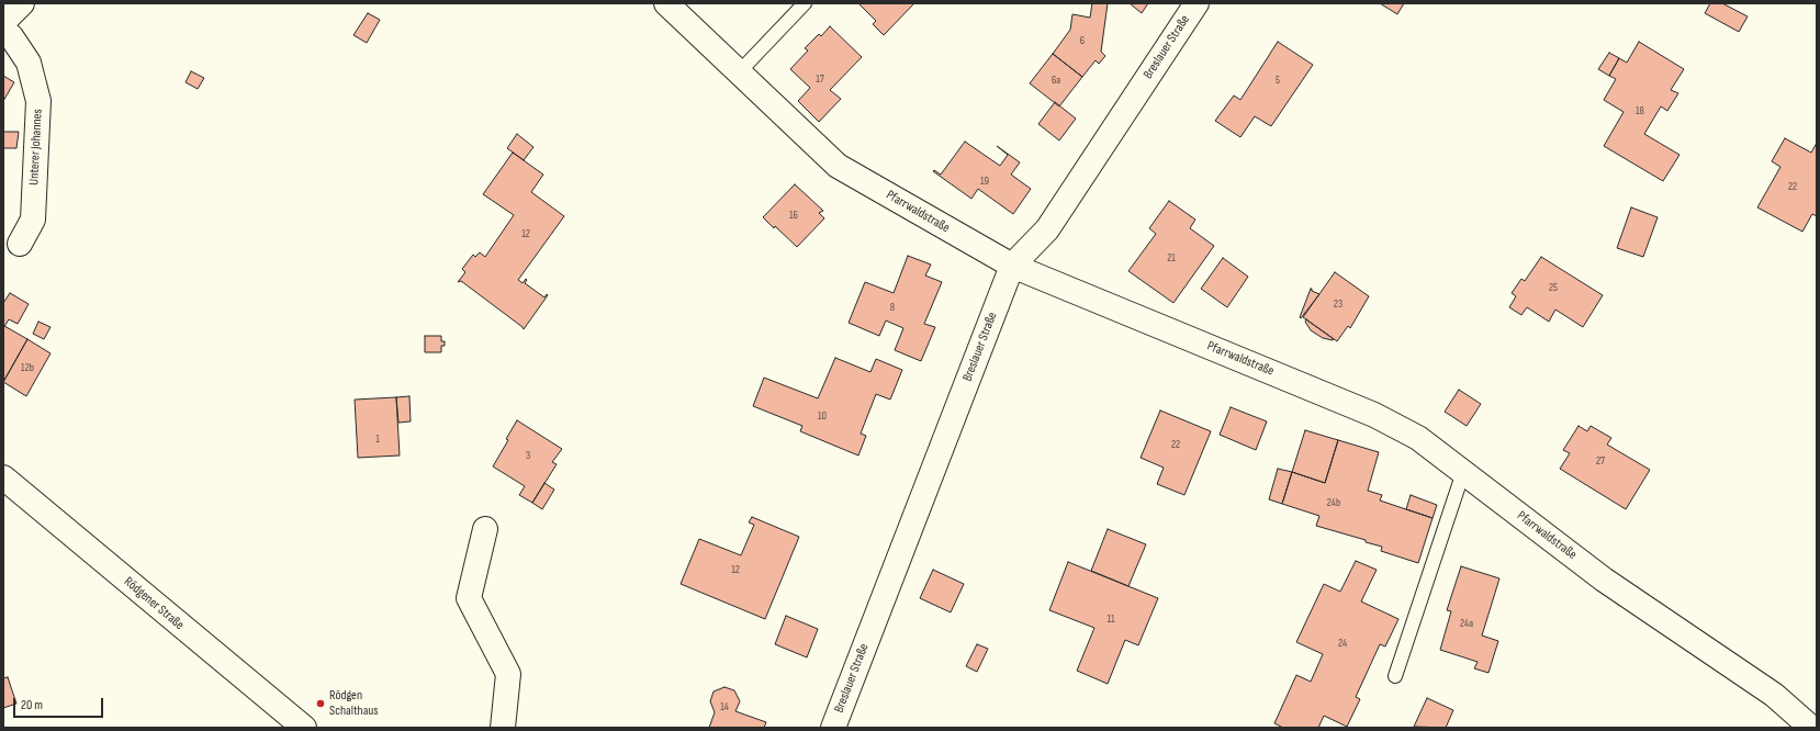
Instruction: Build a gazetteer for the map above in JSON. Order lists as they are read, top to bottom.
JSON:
{
  "streets": {
    "street": [
      "Breslauer Straße",
      "Unterer Johannes",
      "Pfarrwaldstraße",
      "Rödgener Straße"
    ]
  },
  "crossings": [
    ["Breslauer Straße", "Pfarrwaldstraße"]
  ],
  "places": ["Rödgen Schalthaus"],
  "house_numbers": [
    "6",
    "17",
    "6a",
    "5",
    "18",
    "19",
    "22",
    "16",
    "12",
    "21",
    "25",
    "23",
    "8",
    "12b",
    "10",
    "1",
    "22",
    "3",
    "27",
    "24b",
    "12",
    "11",
    "24a",
    "24",
    "14"
  ],
  "scale_bar": "20 m"
}
